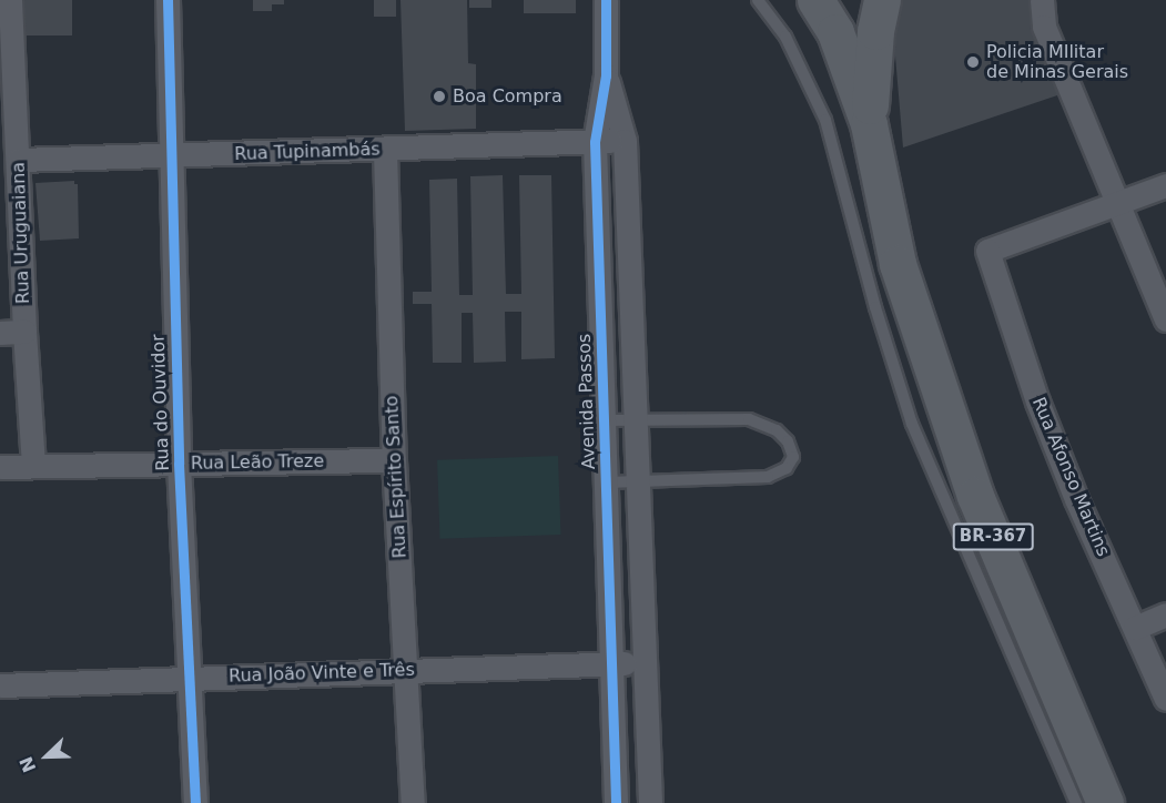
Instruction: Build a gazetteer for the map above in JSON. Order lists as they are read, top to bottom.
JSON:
{
  "streets": {
    "main road": ["BR-367"],
    "street": [
      "Rua Tupinambás",
      "Rua Uruguaiana",
      "Avenida Passos",
      "Rua do Ouvidor",
      "Rua Leão Treze",
      "Rua Espírito Santo",
      "Rua Afonso Martins",
      "Rua João Vinte e Três"
    ]
  },
  "crossings": [
    ["Rua Tupinambás", "Rua Uruguaiana"],
    ["Rua Tupinambás", "Avenida Passos"],
    ["Rua Tupinambás", "Rua do Ouvidor"],
    ["Rua Tupinambás", "Rua Espírito Santo"],
    ["Rua Uruguaiana", "Rua Leão Treze"],
    ["Avenida Passos", "Rua João Vinte e Três"],
    ["Rua do Ouvidor", "Rua Leão Treze"],
    ["Rua do Ouvidor", "Rua João Vinte e Três"],
    ["Rua Leão Treze", "Rua Espírito Santo"],
    ["Rua Espírito Santo", "Rua João Vinte e Três"]
  ],
  "places": ["Policia MIlitar de Minas Gerais", "Boa Compra"],
  "north": "bottom left"
}
